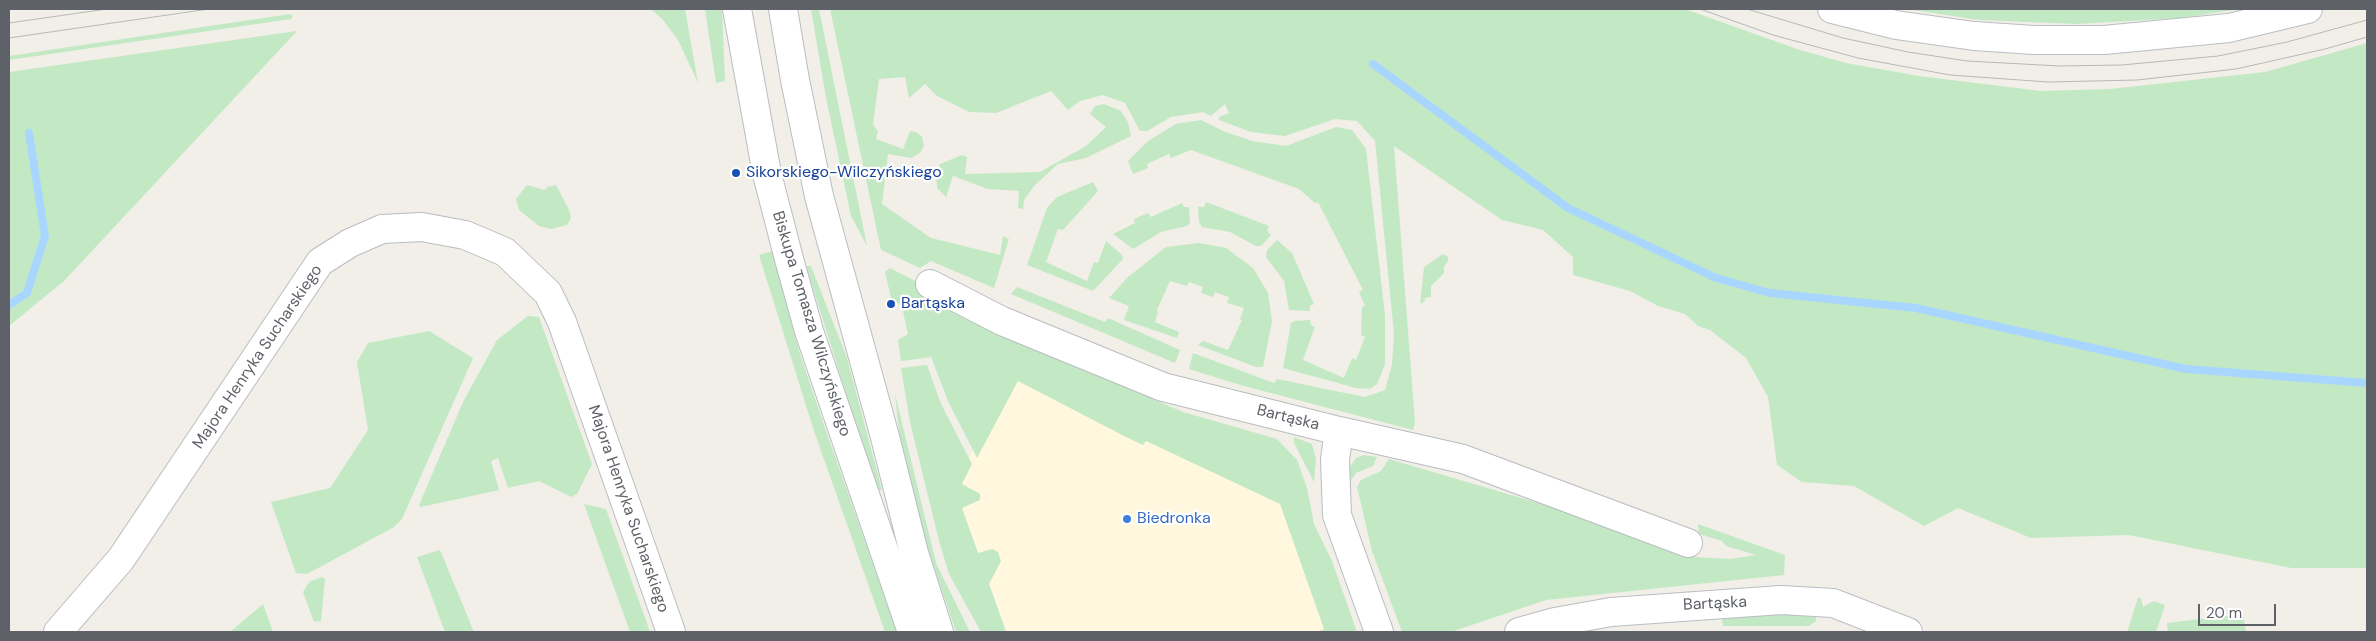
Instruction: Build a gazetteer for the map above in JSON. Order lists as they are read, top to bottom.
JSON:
{
  "streets": {
    "street": ["Biskupa Tomasza Wilczyńskiego", "Majora Henryka Sucharskiego", "Bartąska"]
  },
  "places": ["Sikorskiego-Wilczyńskiego", "Bartąska", "Biedronka"],
  "scale_bar": "20 m"
}
